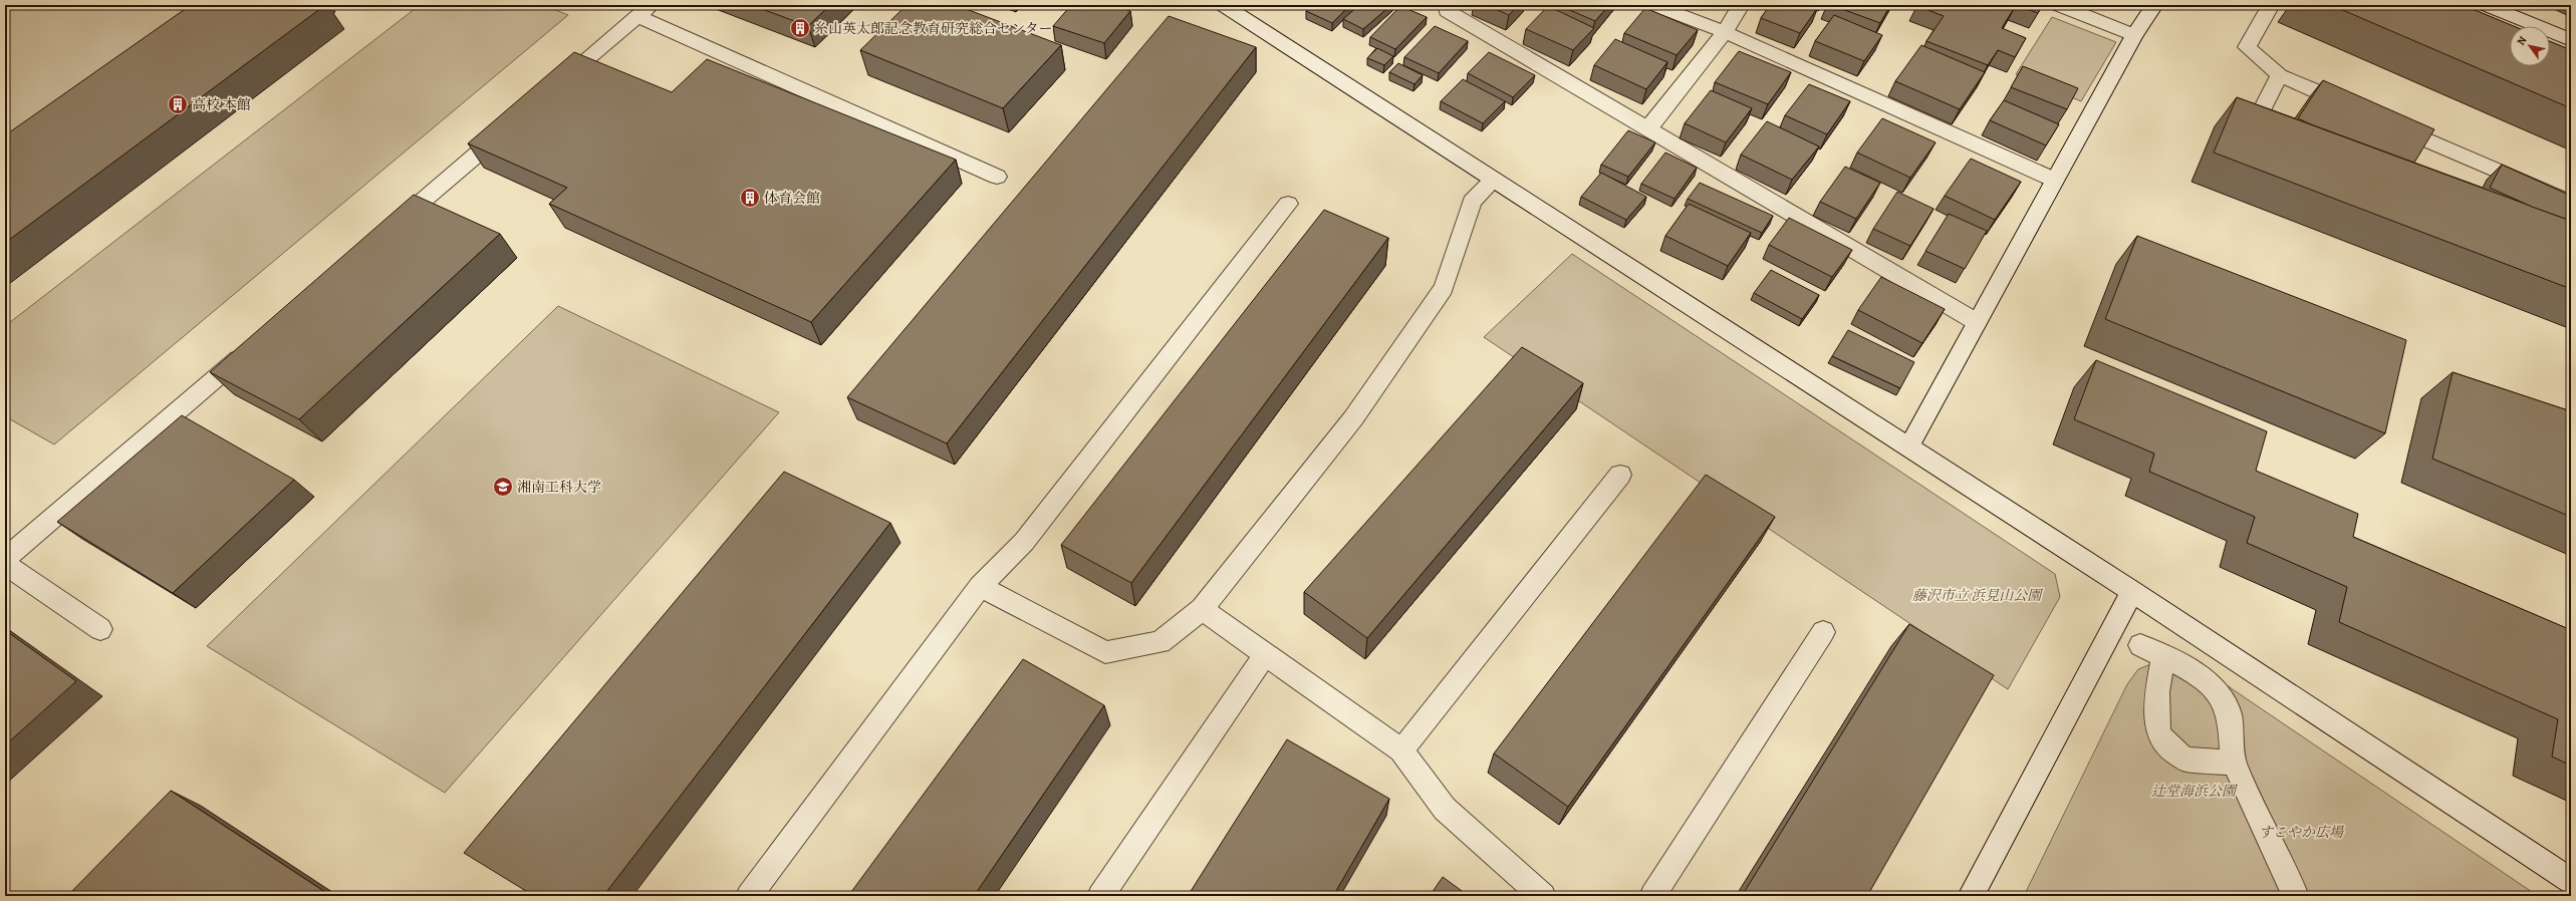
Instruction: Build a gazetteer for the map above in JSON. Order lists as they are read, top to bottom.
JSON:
{
  "parks": ["藤沢市立 浜見山公園", "辻堂海浜公園", "すこやか広場"],
  "places": {
    "building": ["糸山英太郎記念教育研究総合センター", "高校 本館", "体育会館"],
    "school or university": ["湘南工科大学"]
  },
  "north": "top left"
}
